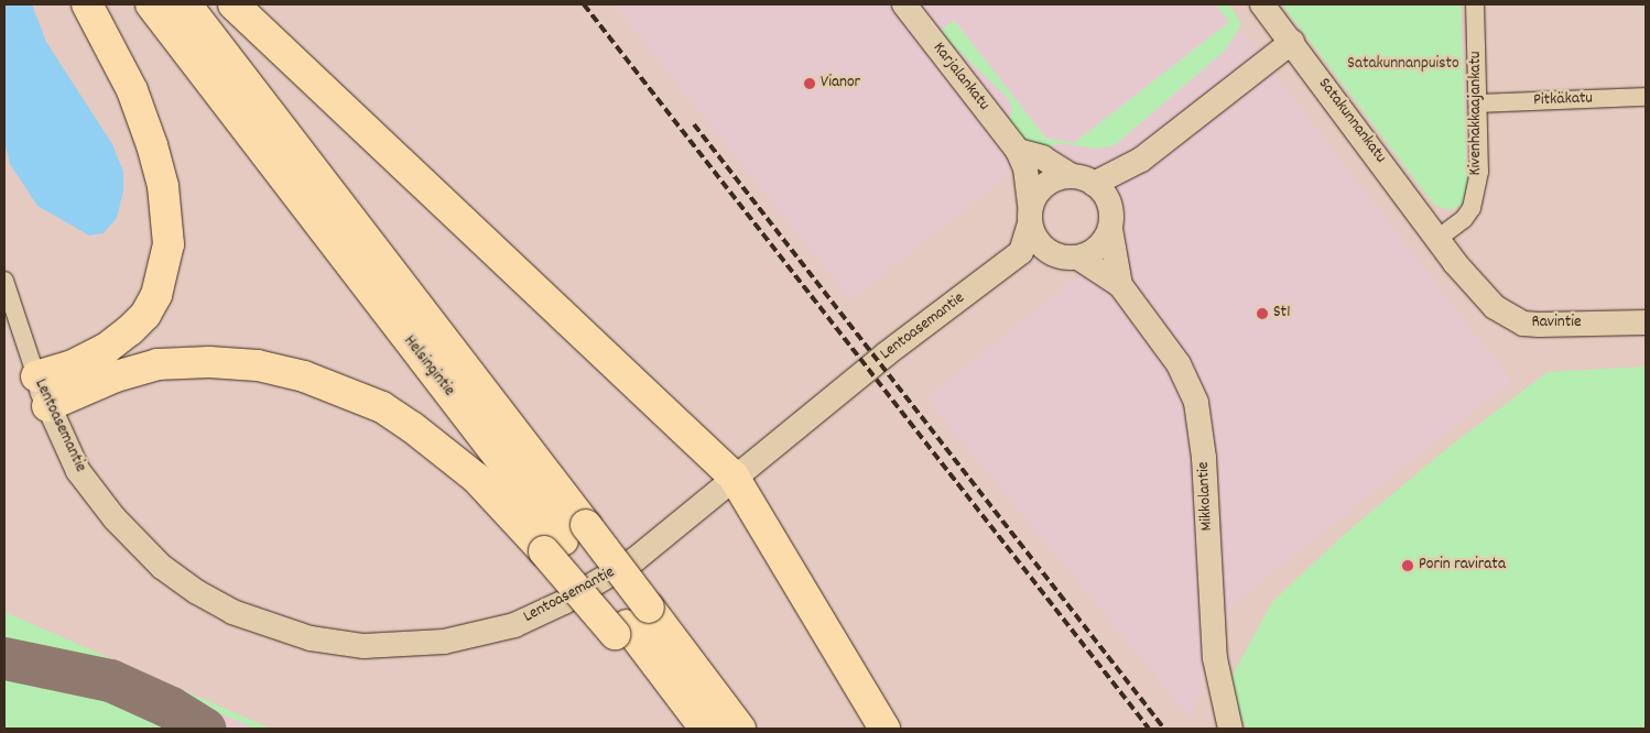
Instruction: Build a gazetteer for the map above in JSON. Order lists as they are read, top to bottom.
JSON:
{
  "streets": {
    "highway": ["Helsingintie"],
    "main road": [
      "Karjalankatu",
      "Satakunnankatu",
      "Ravintie",
      "Lentoasemantie",
      "Mikkolantie"
    ],
    "street": ["Pitkäkatu", "Kivenhakkaajankatu"]
  },
  "crossings": [
    ["Pitkäkatu", "Kivenhakkaajankatu"],
    ["Kivenhakkaajankatu", "Satakunnankatu"],
    ["Kivenhakkaajankatu", "Ravintie"],
    ["Satakunnankatu", "Ravintie"]
  ],
  "parks": ["Satakunnanpuisto"],
  "places": ["Vianor", "St1", "Porin ravirata"]
}
